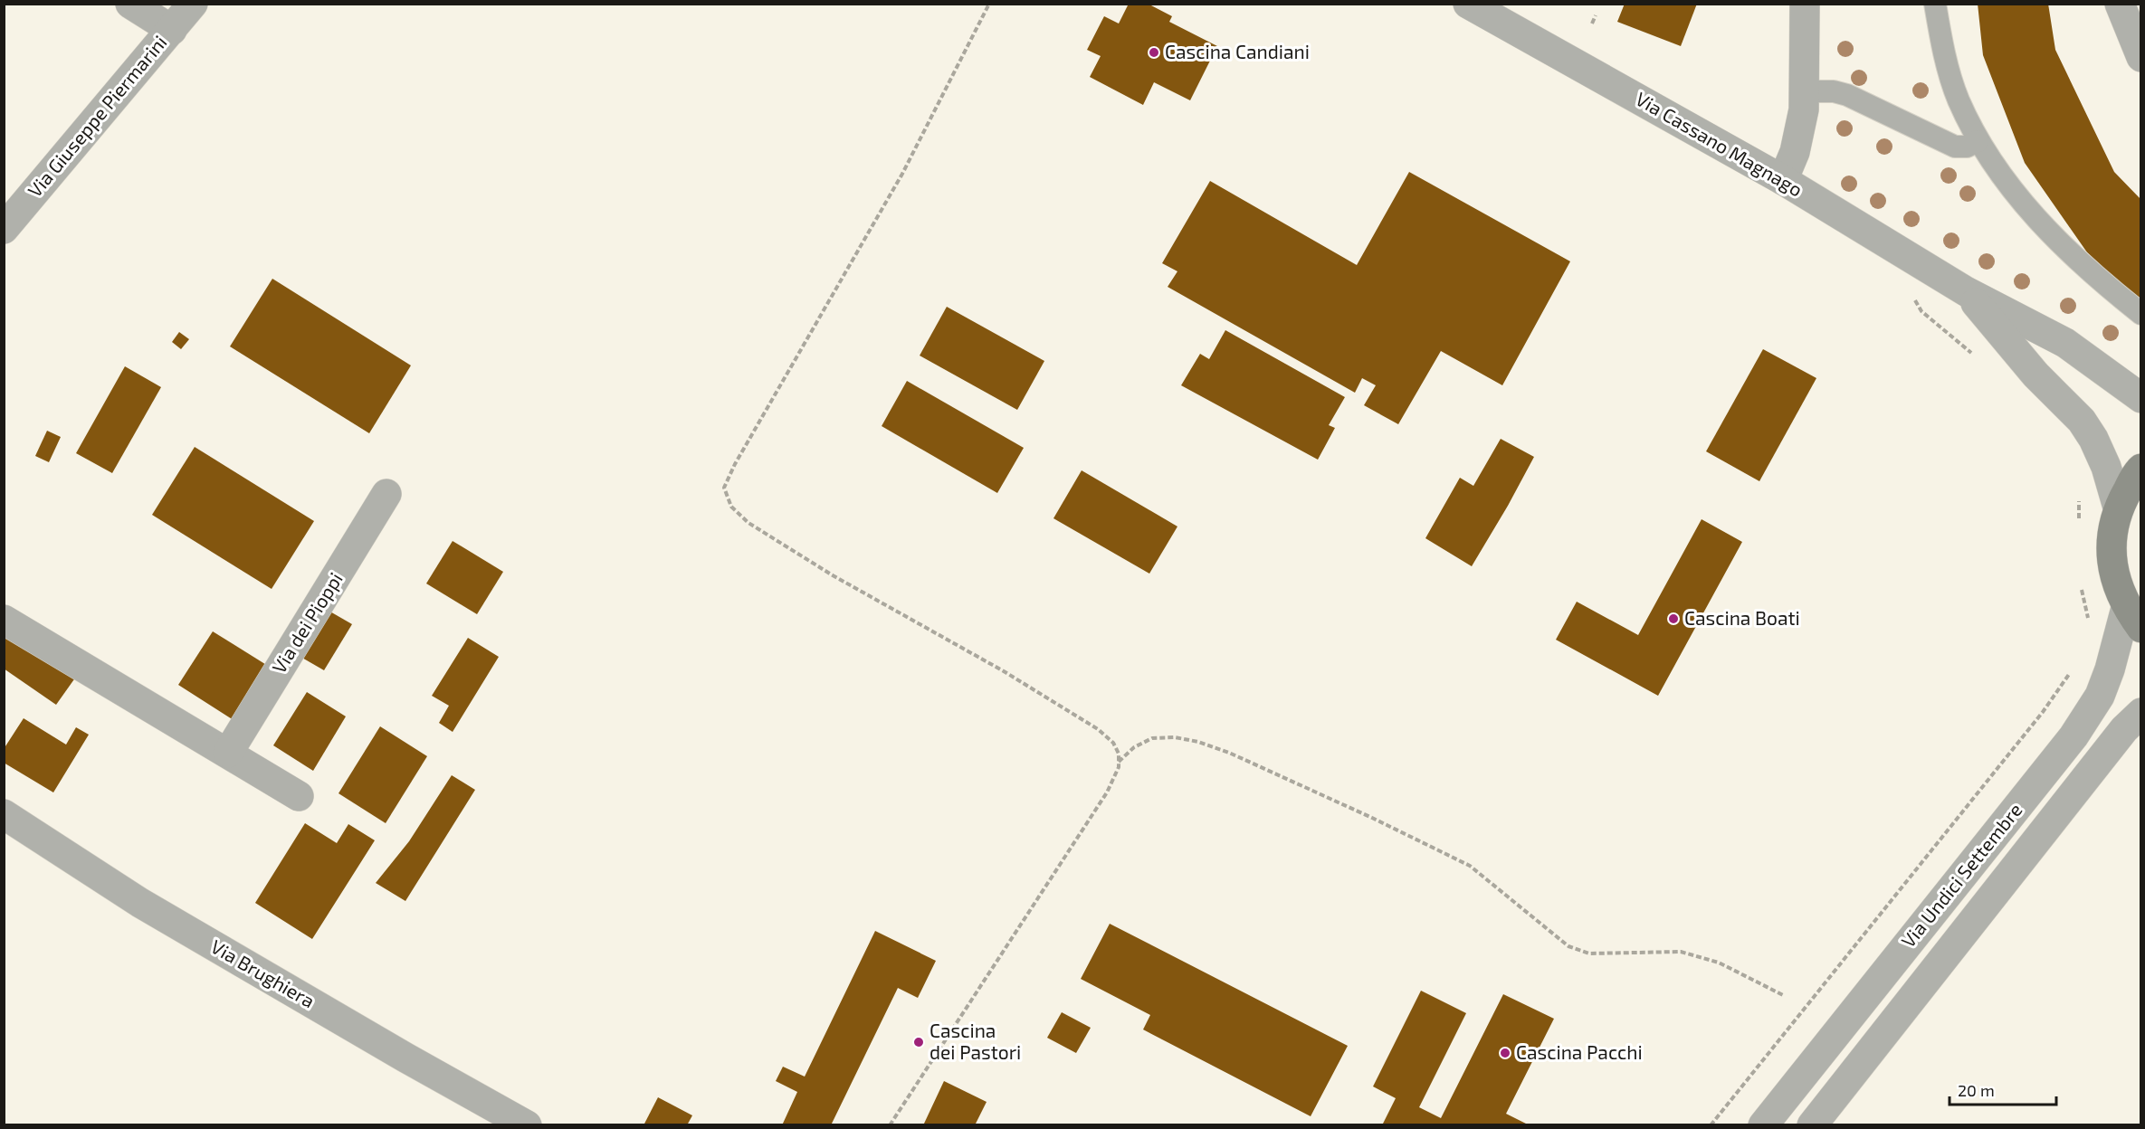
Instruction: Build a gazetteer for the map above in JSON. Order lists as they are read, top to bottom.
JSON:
{
  "streets": {
    "main road": ["Via Cassano Magnago"],
    "street": [
      "Via Giuseppe Piermarini",
      "Via dei Pioppi",
      "Via Undici Settembre",
      "Via Brughiera"
    ]
  },
  "crossings": [
    ["Via Cassano Magnago", "Via Undici Settembre"]
  ],
  "places": [
    "Cascina Candiani",
    "Cascina Boati",
    "Cascina dei Pastori",
    "Cascina Pacchi"
  ],
  "scale_bar": "20 m"
}
